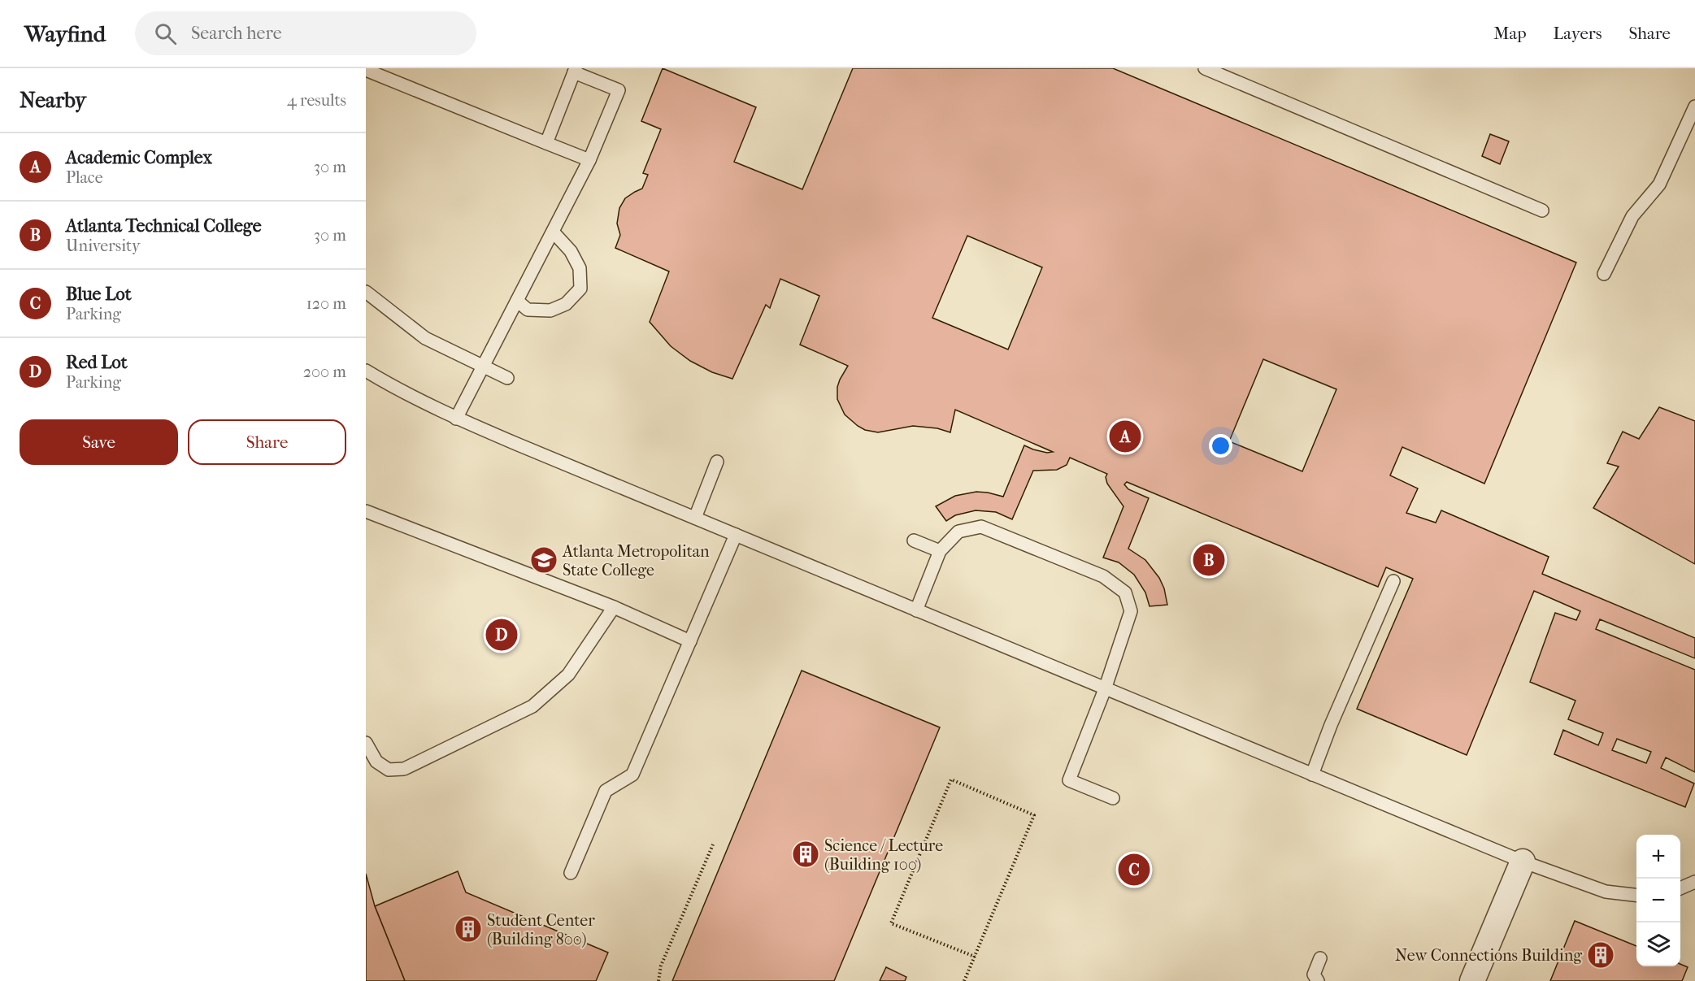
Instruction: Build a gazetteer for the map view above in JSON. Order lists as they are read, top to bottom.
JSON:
{
  "places": {
    "school or university": ["Atlanta Metropolitan State College"],
    "building": ["Science / Lecture (Building 100)", "Student Center (Building 800)", "New Connections Building"]
  },
  "page": {
    "header": "Wayfind",
    "search": "Search here",
    "nav": ["Map", "Layers", "Share"],
    "heading": ["Nearby", "4 results"],
    "list": [
      {
        "mark": "A",
        "name": "Academic Complex",
        "note": "Place",
        "value": "30 m"
      },
      {
        "mark": "B",
        "name": "Atlanta Technical College",
        "note": "University",
        "value": "30 m"
      },
      {
        "mark": "C",
        "name": "Blue Lot",
        "note": "Parking",
        "value": "120 m"
      },
      {
        "mark": "D",
        "name": "Red Lot",
        "note": "Parking",
        "value": "200 m"
      }
    ],
    "buttons": ["Save", "Share"],
    "pins": [
      "A",
      "B",
      "D",
      "C"
    ],
    "map_buttons": ["+", "−"]
  }
}
